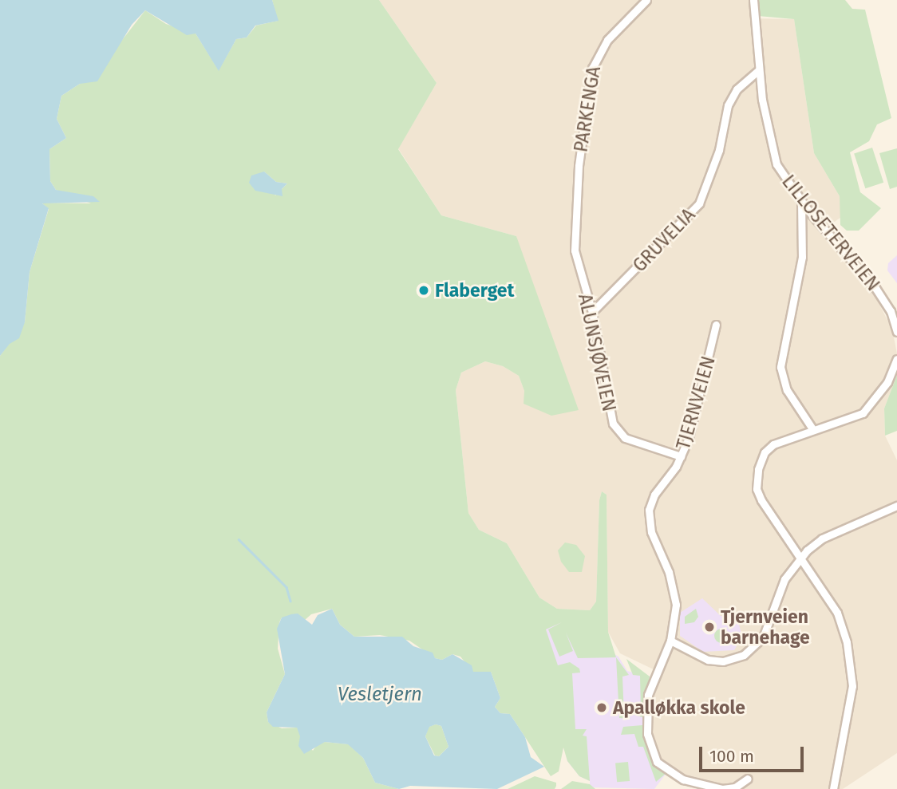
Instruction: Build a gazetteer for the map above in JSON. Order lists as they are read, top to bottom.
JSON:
{
  "streets": {
    "street": [
      "PARKENGA",
      "LILLOSETERVEIEN",
      "GRUVELIA",
      "ALUNSJØVEIEN",
      "TJERNVEIEN"
    ]
  },
  "crossings": [
    ["PARKENGA", "ALUNSJØVEIEN"],
    ["LILLOSETERVEIEN", "GRUVELIA"],
    ["GRUVELIA", "ALUNSJØVEIEN"],
    ["ALUNSJØVEIEN", "TJERNVEIEN"]
  ],
  "water": ["Vesletjern"],
  "places": ["Flaberget", "Tjernveien barnehage", "Apalløkka skole"],
  "scale_bar": "100 m"
}
